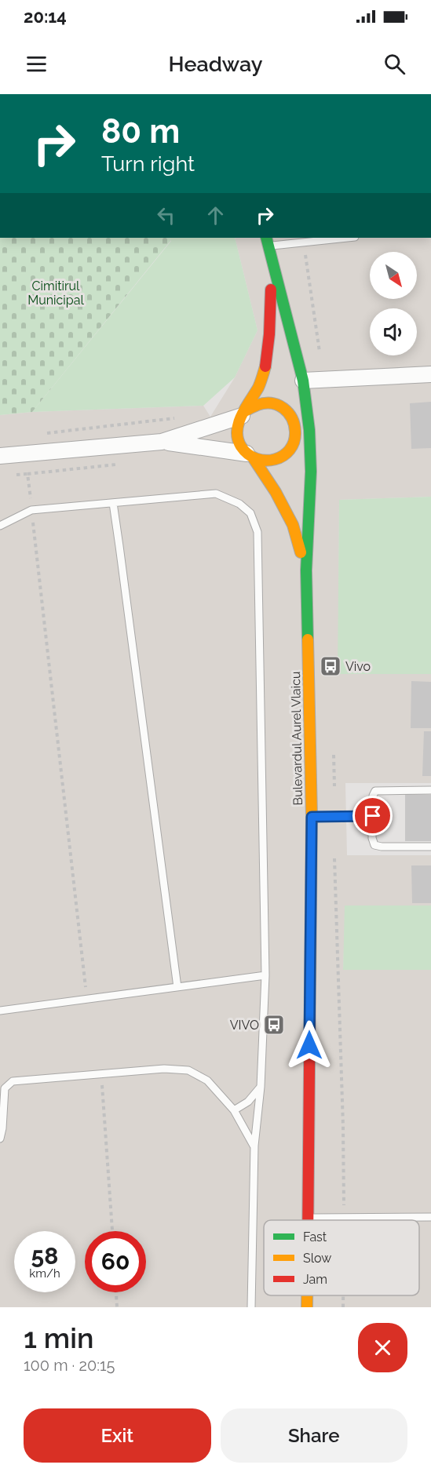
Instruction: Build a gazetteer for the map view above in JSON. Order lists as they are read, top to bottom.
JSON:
{
  "streets": {
    "main road": ["Bulevardul Aurel Vlaicu"]
  },
  "parks": ["Cimitirul Municipal"],
  "places": {
    "bus stop": ["Vivo", "VIVO"]
  },
  "legend": ["Fast", "Slow", "Jam"],
  "north": "bottom right",
  "page": {
    "status": "20:14",
    "header": "Headway",
    "turn": ["80 m", "Turn right"],
    "speed": "58 km/h",
    "limit": "60",
    "heading": ["1 min", "100 m · 20:15"],
    "buttons": ["Exit", "Share"]
  }
}
